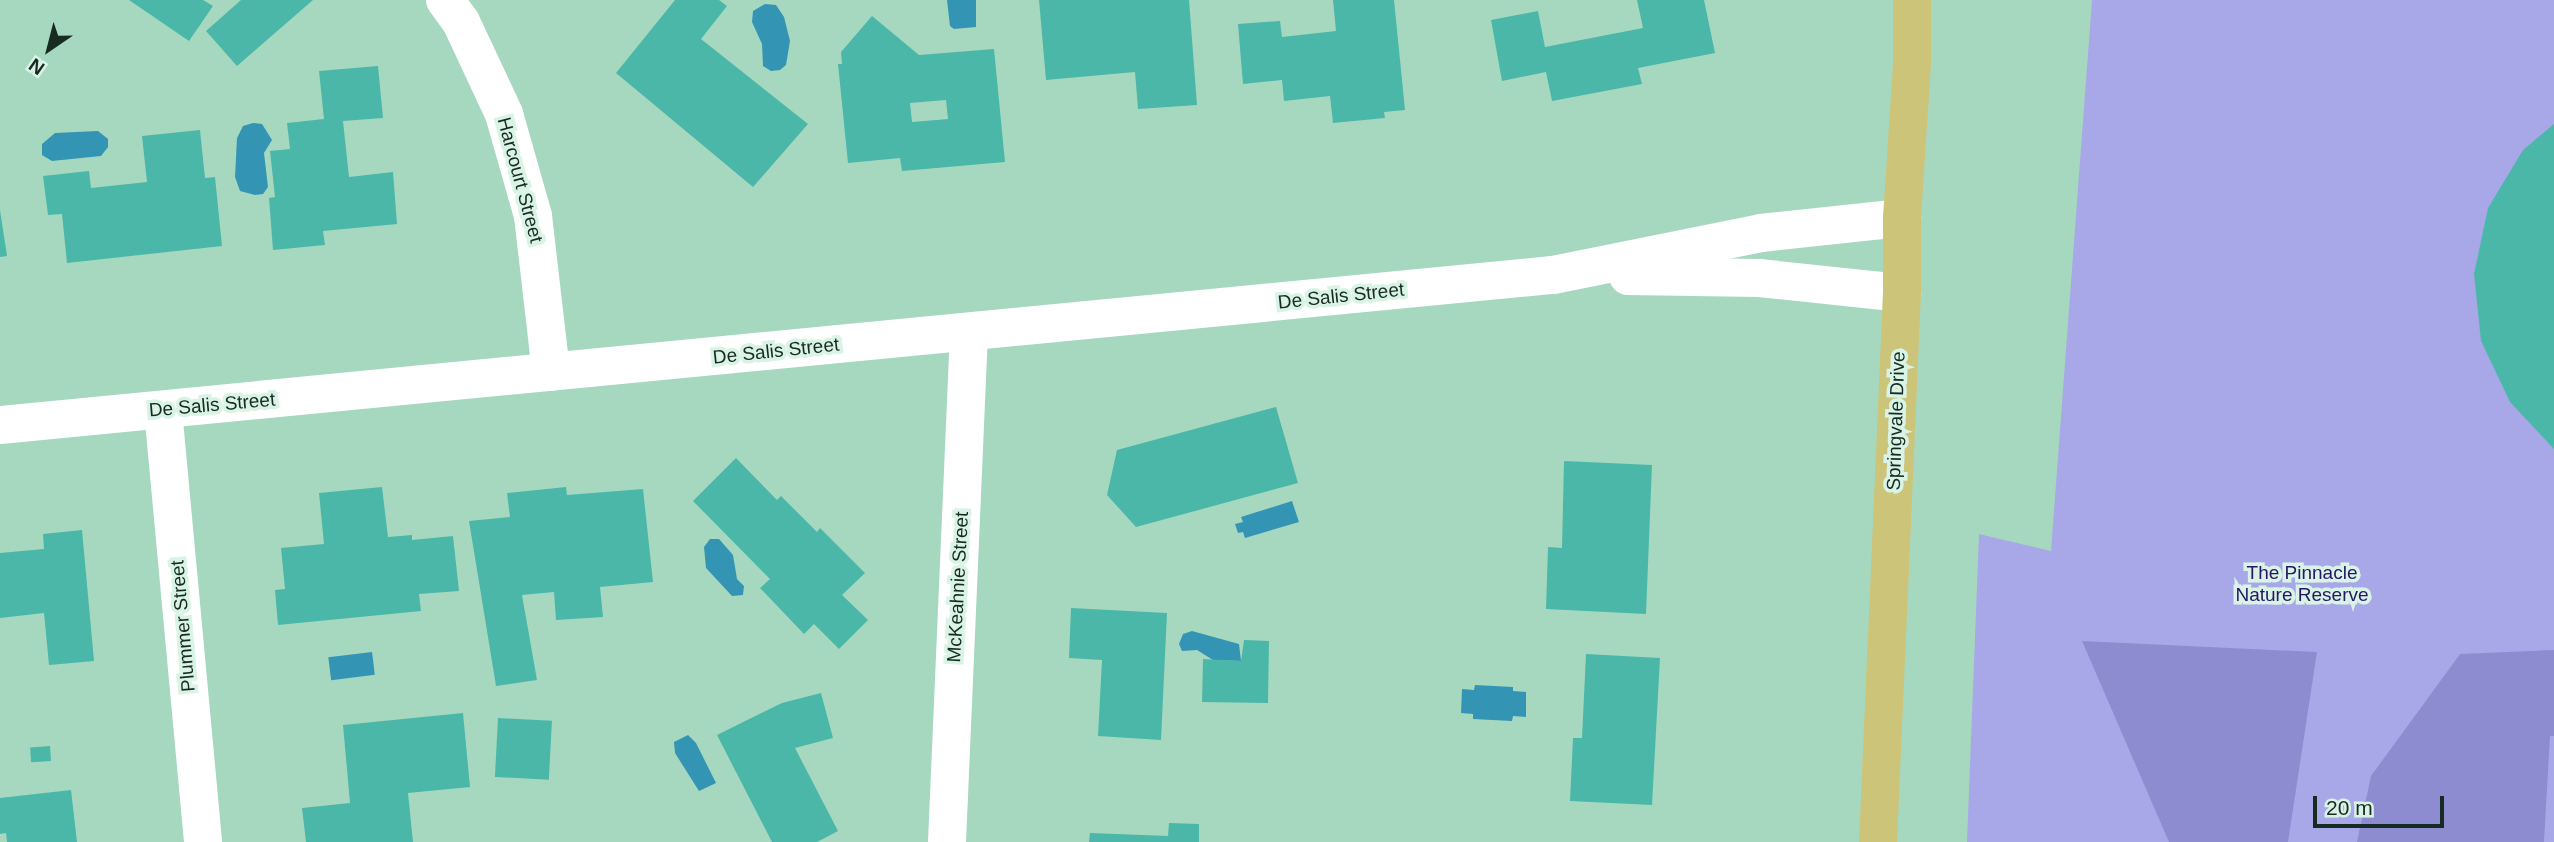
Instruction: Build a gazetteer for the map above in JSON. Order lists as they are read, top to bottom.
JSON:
{
  "streets": {
    "main road": ["Springvale Drive"],
    "street": [
      "Harcourt Street",
      "De Salis Street",
      "McKeahnie Street",
      "Plummer Street"
    ]
  },
  "crossings": [
    ["Harcourt Street", "De Salis Street"],
    ["De Salis Street", "Springvale Drive"],
    ["De Salis Street", "McKeahnie Street"],
    ["De Salis Street", "Plummer Street"]
  ],
  "parks": ["The Pinnacle Nature Reserve"],
  "scale_bar": "20 m",
  "north": "bottom left"
}
